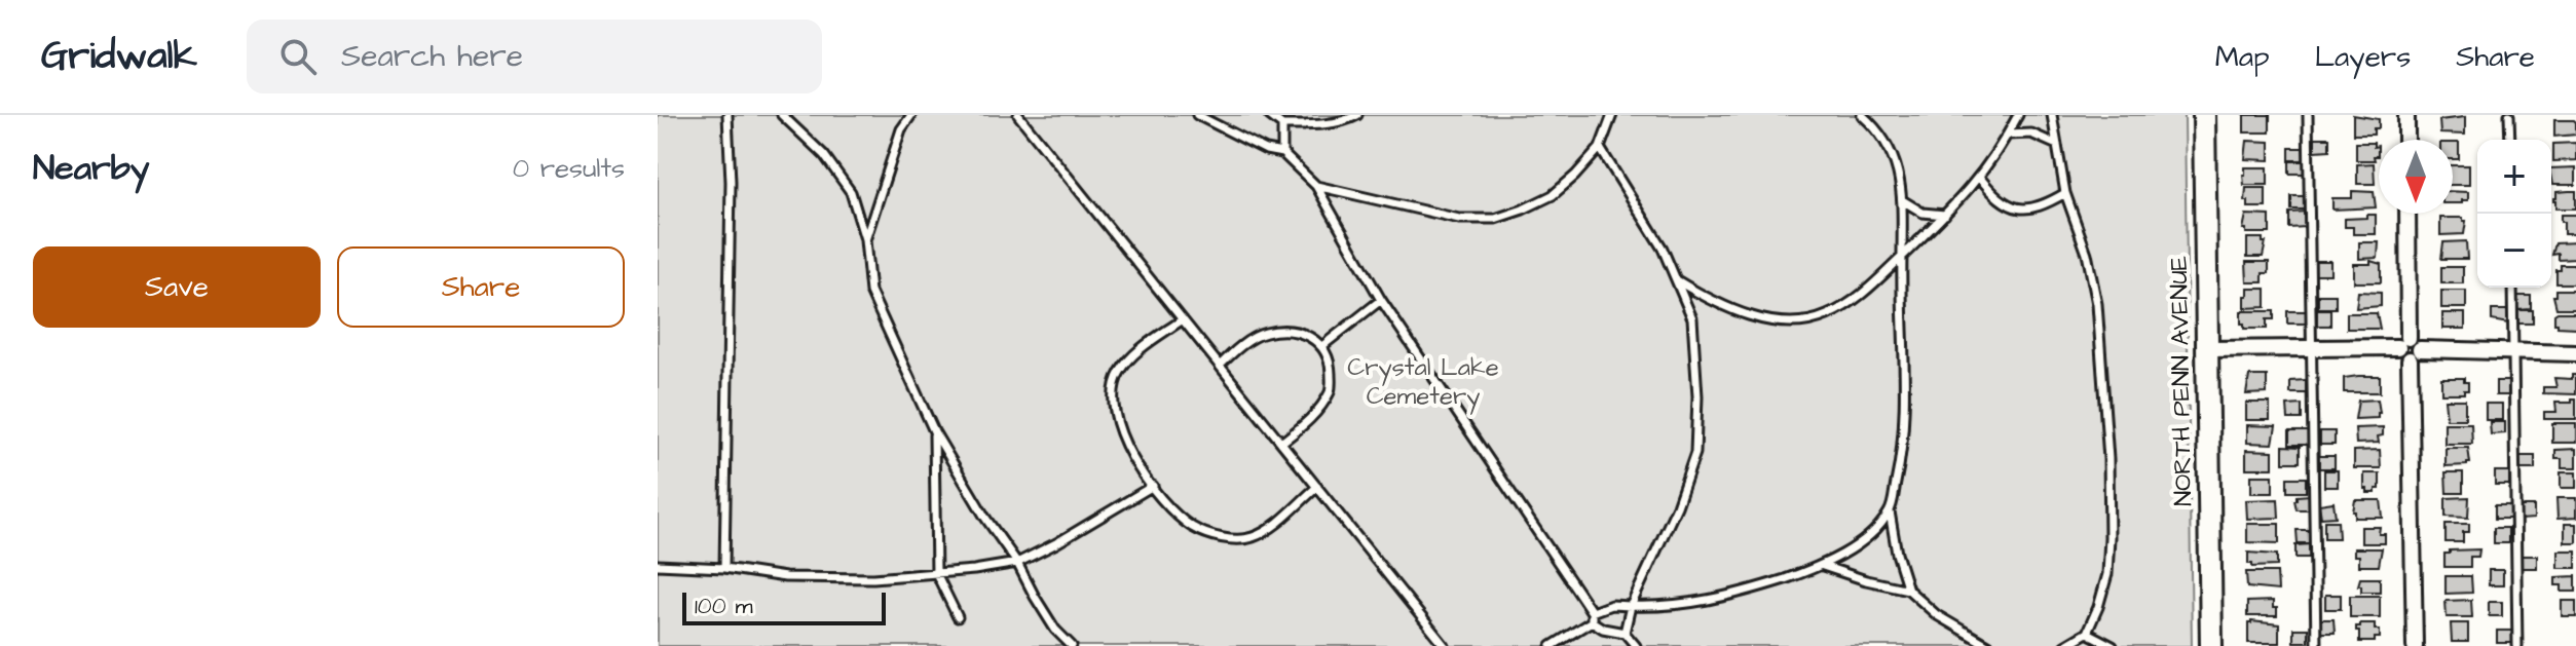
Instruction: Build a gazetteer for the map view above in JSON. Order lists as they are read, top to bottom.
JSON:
{
  "streets": {
    "main road": ["NORTH PENN AVENUE"]
  },
  "parks": ["Crystal Lake Cemetery"],
  "scale_bar": "100 m",
  "north": "bottom",
  "page": {
    "header": "Gridwalk",
    "search": "Search here",
    "nav": ["Map", "Layers", "Share"],
    "heading": ["Nearby", "0 results"],
    "map_buttons": ["+", "−"],
    "buttons": ["Save", "Share"],
    "scale": "100 m"
  }
}
